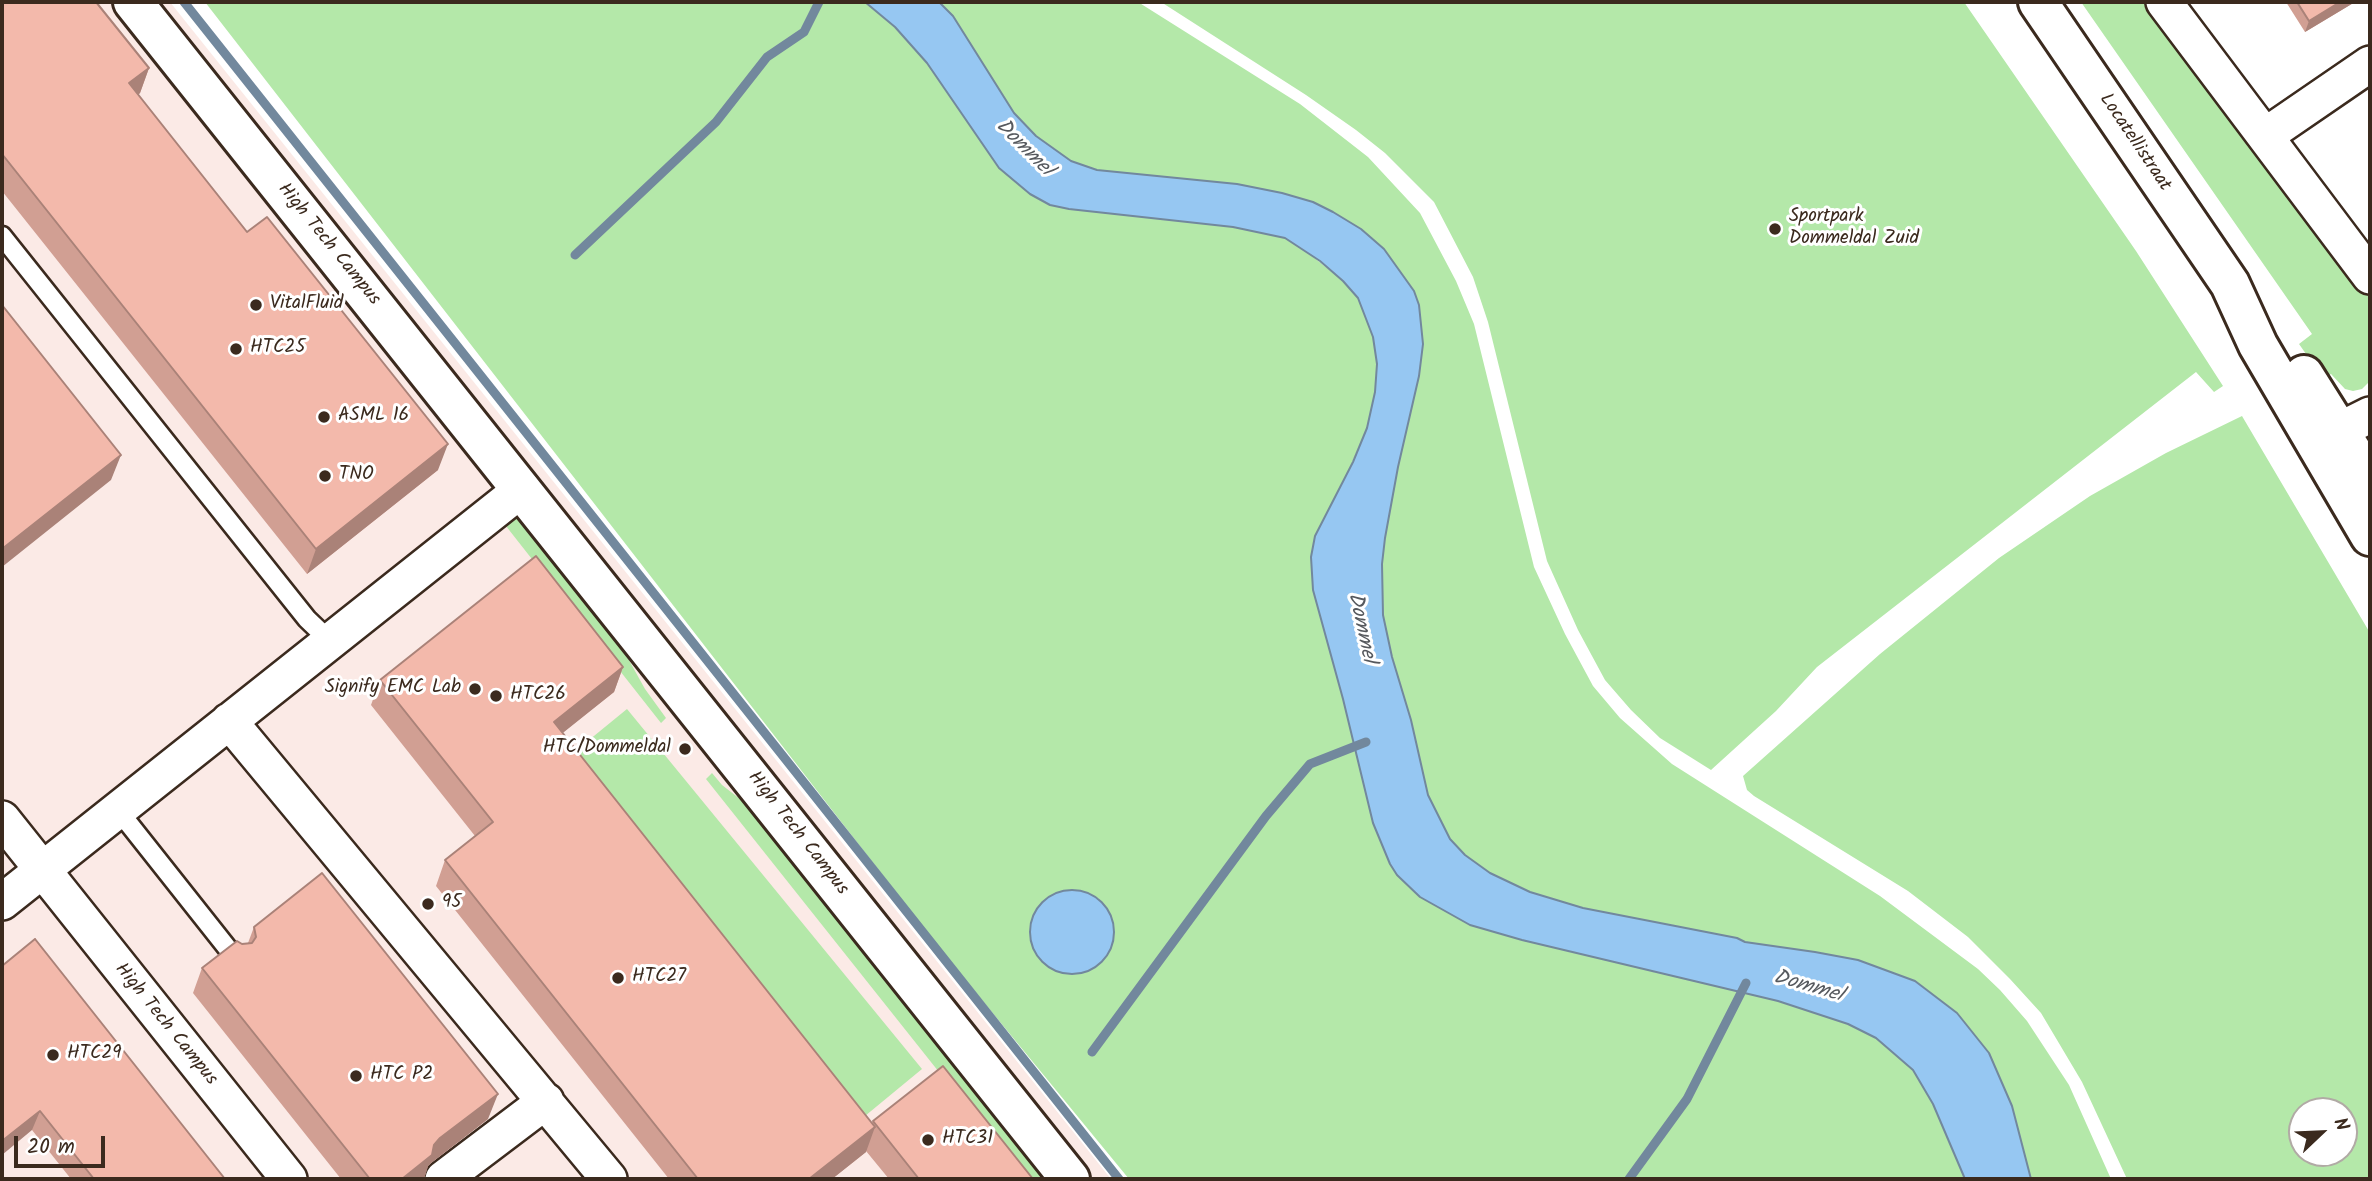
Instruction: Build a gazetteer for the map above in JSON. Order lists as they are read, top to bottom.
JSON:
{
  "streets": {
    "street": ["Locatellistraat", "High Tech Campus"]
  },
  "water": ["Dommel"],
  "places": [
    "Sportpark Dommeldal Zuid",
    "VitalFluid",
    "HTC25",
    "ASML 16",
    "TNO",
    "Signify EMC Lab",
    "HTC26",
    "HTC/Dommeldal",
    "95",
    "HTC27",
    "HTC29",
    "HTC P2",
    "HTC31"
  ],
  "scale_bar": "20 m",
  "north": "top right"
}
